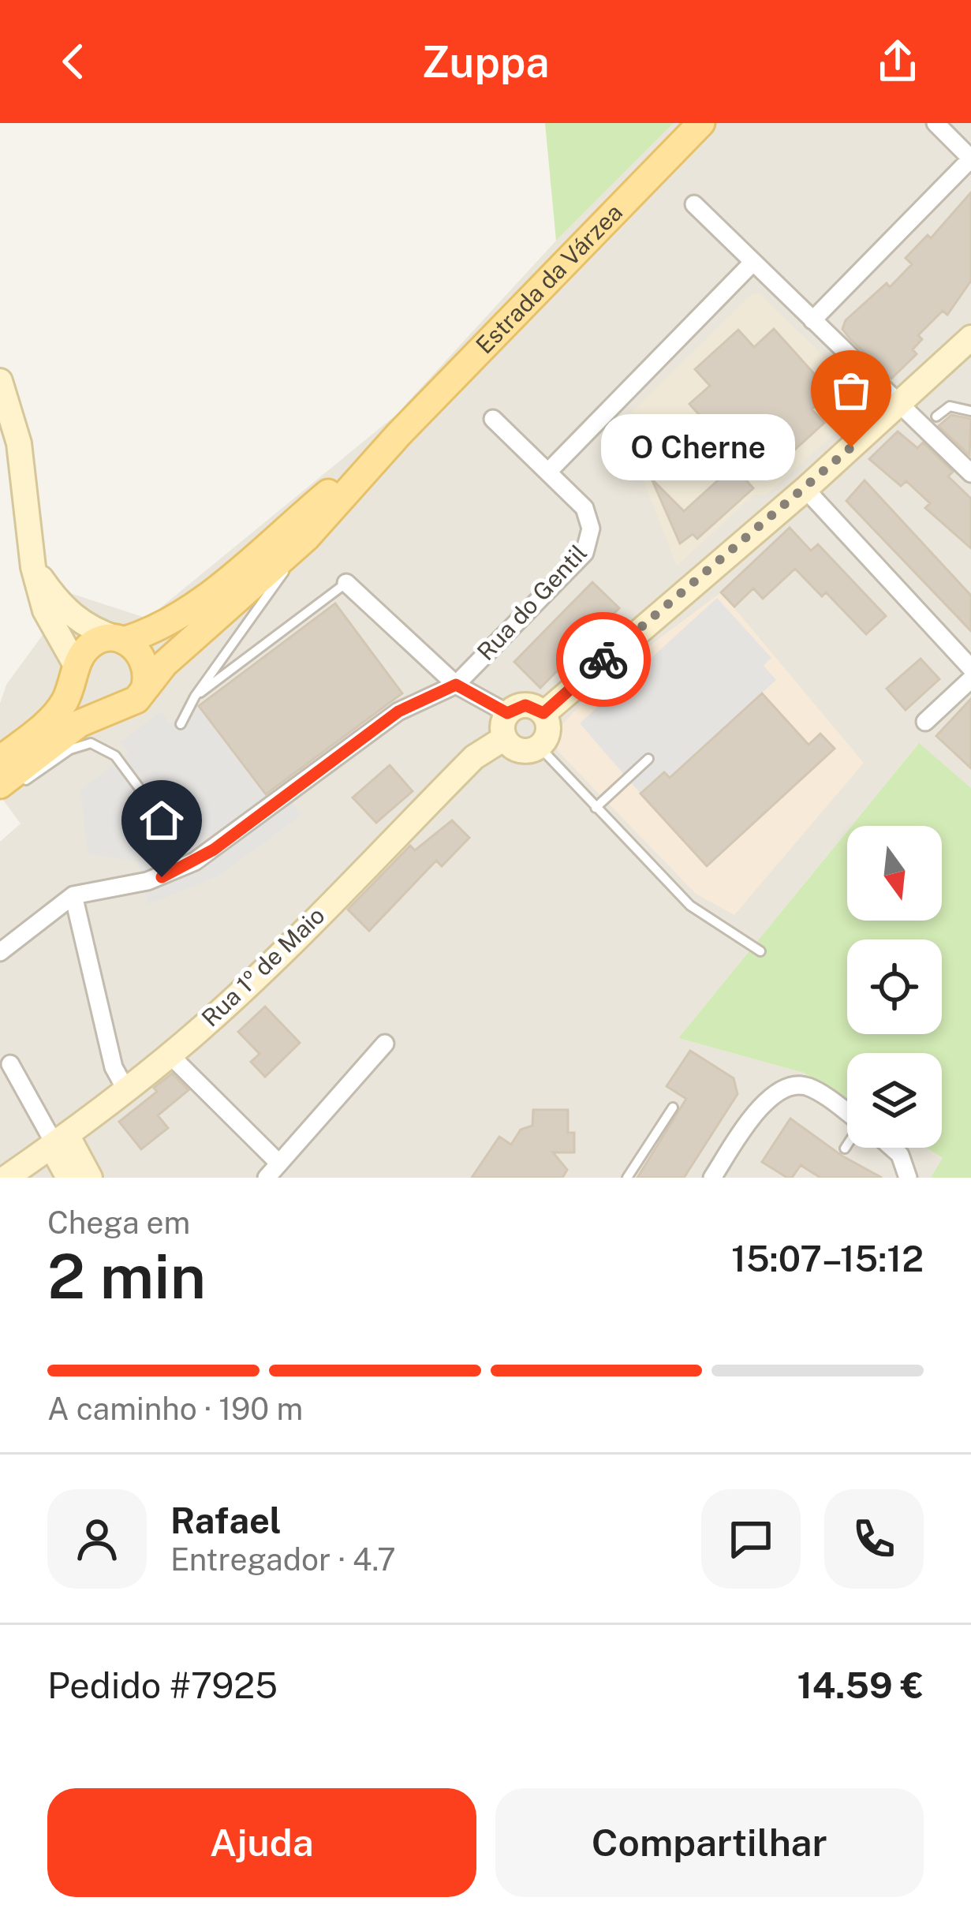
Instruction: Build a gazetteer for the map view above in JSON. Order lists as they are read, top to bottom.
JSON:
{
  "streets": {
    "main road": ["Estrada da Várzea"],
    "street": ["Rua do Gentil", "Rua 1º de Maio"]
  },
  "crossings": [
    ["Rua do Gentil", "Rua 1º de Maio"]
  ],
  "places": ["O Cherne"],
  "north": "bottom",
  "page": {
    "header": "Zuppa",
    "bubble": "O Cherne",
    "heading": ["2 min", "Chega em", "15:07–15:12"],
    "panel": [
      "Rafael",
      "Entregador · 4.7",
      "Pedido #7925",
      "14.59 €"
    ],
    "bar": "A caminho · 190 m",
    "buttons": ["Ajuda", "Compartilhar"]
  }
}
